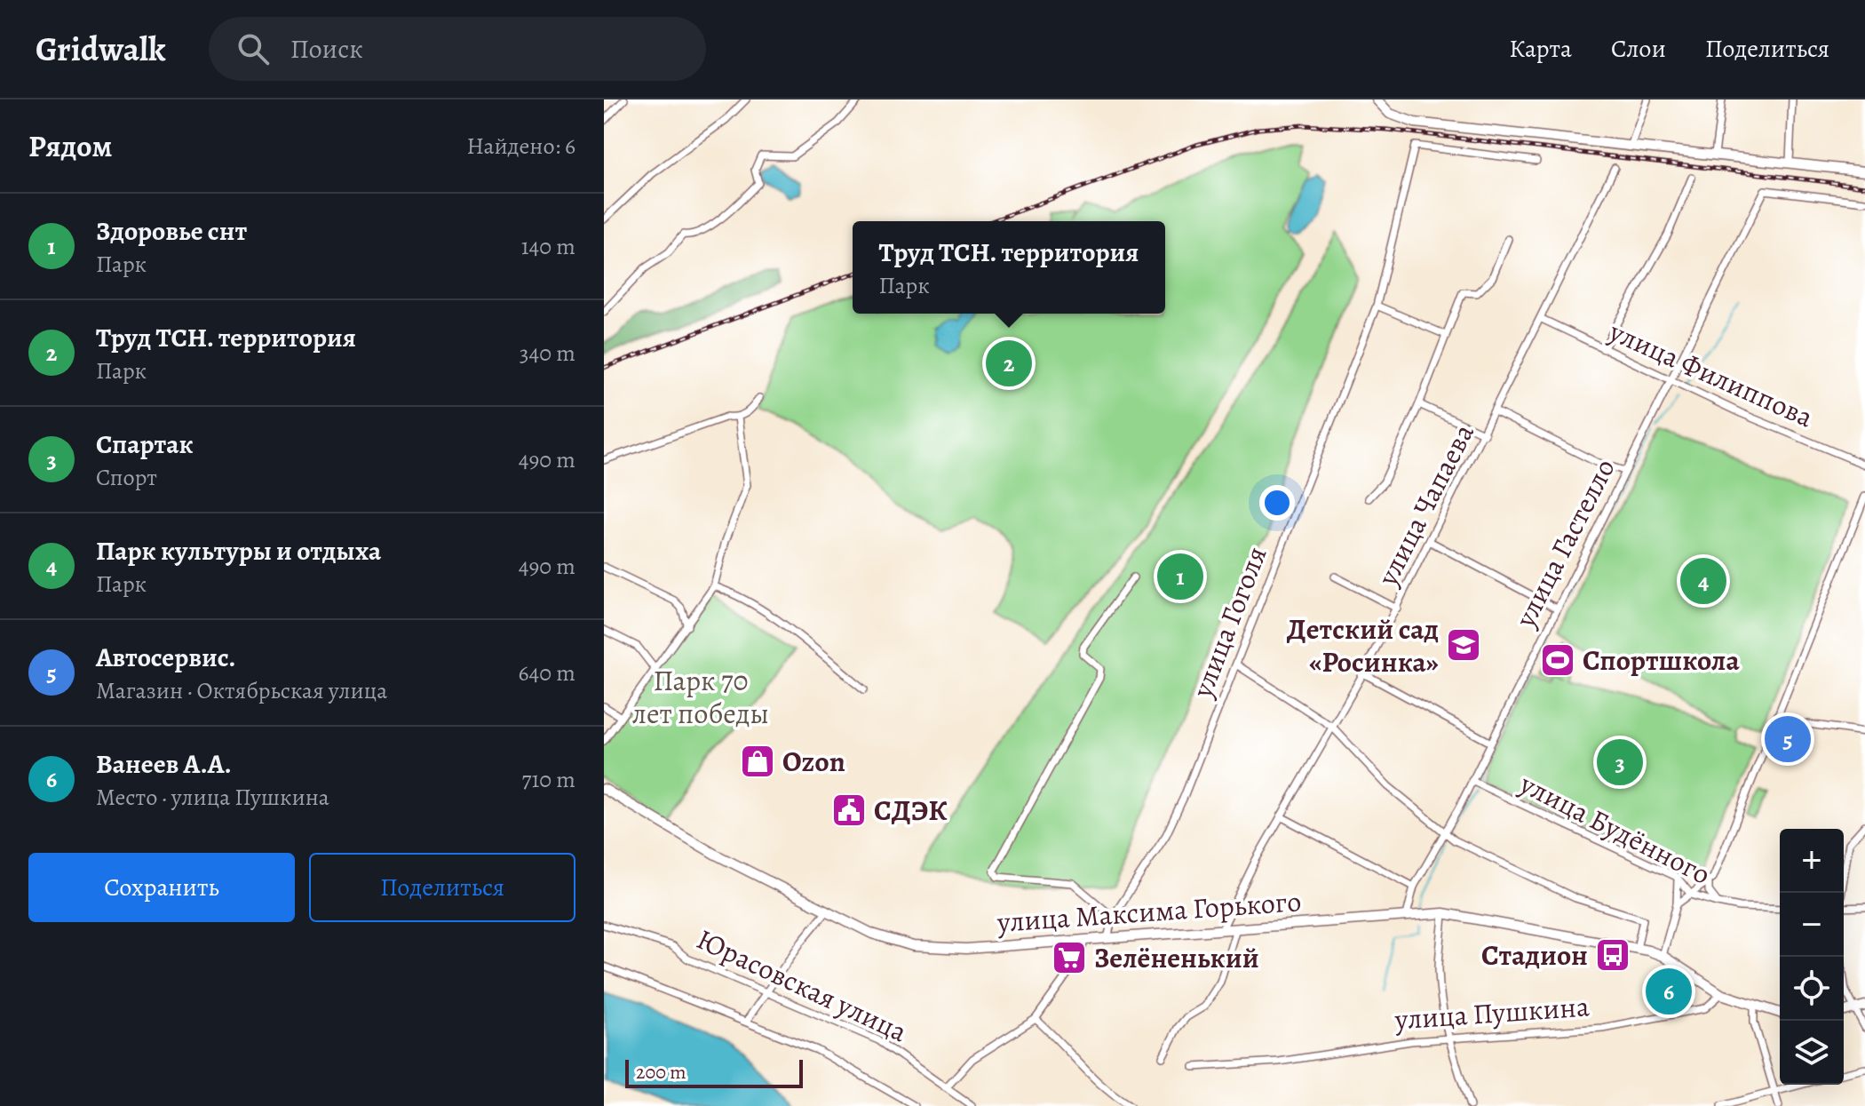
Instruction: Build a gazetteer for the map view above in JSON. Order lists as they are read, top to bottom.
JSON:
{
  "streets": {
    "street": [
      "улица Филиппова",
      "улица Чапаева",
      "улица Гастелло",
      "улица Гоголя",
      "улица Будённого",
      "улица Максима Горького",
      "Юрасовская улица",
      "улица Пушкина"
    ]
  },
  "crossings": [
    ["улица Филиппова", "улица Чапаева"],
    ["улица Филиппова", "улица Гастелло"],
    ["улица Чапаева", "улица Максима Горького"],
    ["улица Гастелло", "улица Будённого"],
    ["улица Гастелло", "улица Максима Горького"],
    ["улица Гоголя", "улица Максима Горького"],
    ["улица Максима Горького", "улица Пушкина"]
  ],
  "parks": ["Парк 70 лет победы"],
  "places": {
    "school or university": ["Детский сад «Росинка»"],
    "sports": ["Спортшкола"],
    "shop": ["Ozon"],
    "public building": ["СДЭК"],
    "bus stop": ["Стадион"],
    "supermarket": ["Зелёненький"]
  },
  "scale_bar": "200 m",
  "page": {
    "header": "Gridwalk",
    "search": "Поиск",
    "nav": ["Карта", "Слои", "Поделиться"],
    "heading": ["Рядом", "Найдено: 6"],
    "list": [
      {
        "mark": "1",
        "name": "Здоровье снт",
        "note": "Парк",
        "value": "140 m"
      },
      {
        "mark": "2",
        "name": "Труд ТСН. территория",
        "note": "Парк",
        "value": "340 m"
      },
      {
        "mark": "3",
        "name": "Спартак",
        "note": "Спорт",
        "value": "490 m"
      },
      {
        "mark": "4",
        "name": "Парк культуры и отдыха",
        "note": "Парк",
        "value": "490 m"
      },
      {
        "mark": "5",
        "name": "Автосервис.",
        "note": "Магазин · Октябрьская улица",
        "value": "640 m"
      },
      {
        "mark": "6",
        "name": "Ванеев А.А.",
        "note": "Место · улица Пушкина",
        "value": "710 m"
      }
    ],
    "popup": ["Труд ТСН. территория", "Парк"],
    "pins": [
      "2",
      "1",
      "4",
      "5",
      "3",
      "6"
    ],
    "map_buttons": ["+", "−"],
    "buttons": ["Сохранить", "Поделиться"],
    "scale": "200 m"
  }
}
